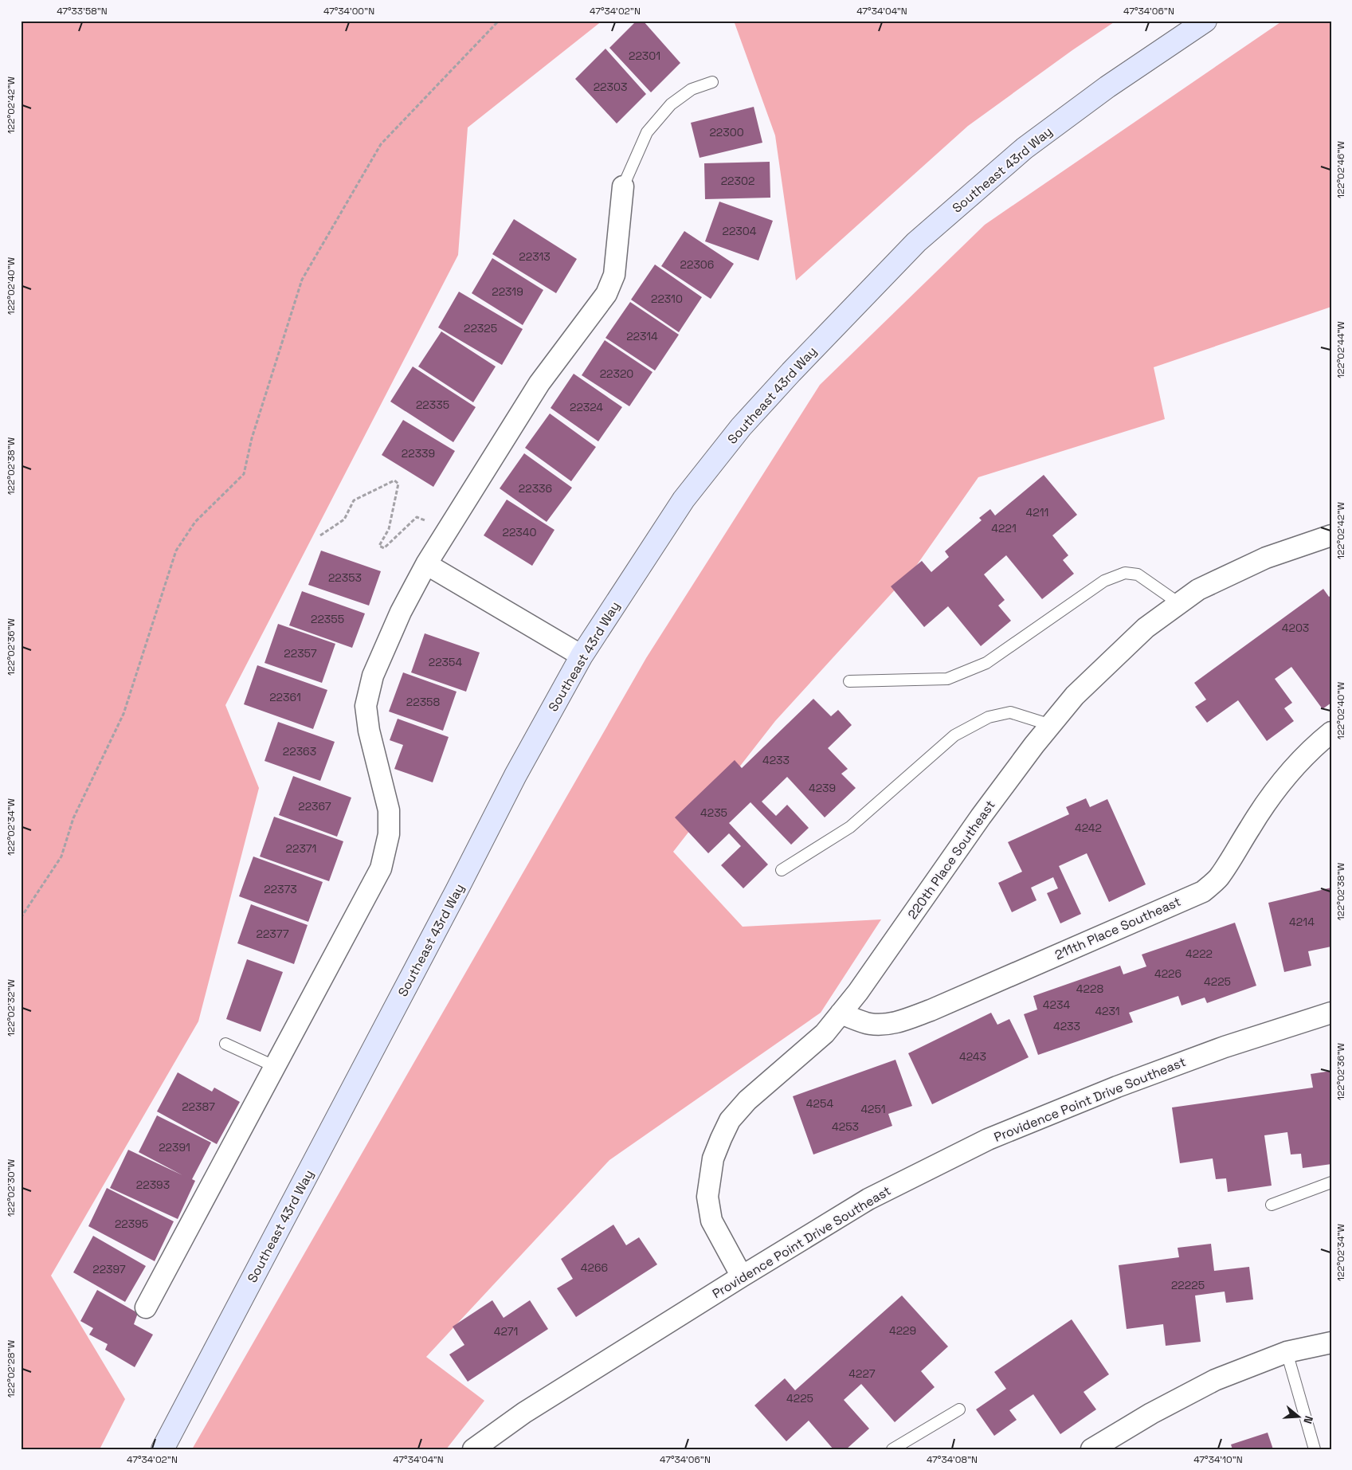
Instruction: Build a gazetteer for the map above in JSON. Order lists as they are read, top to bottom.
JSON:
{
  "streets": {
    "main road": ["Southeast 43rd Way"],
    "street": ["220th Place Southeast", "211th Place Southeast", "Providence Point Drive Southeast"]
  },
  "crossings": [
    ["220th Place Southeast", "211th Place Southeast"],
    ["220th Place Southeast", "Providence Point Drive Southeast"]
  ],
  "house_numbers": [
    "22301",
    "22303",
    "22300",
    "22302",
    "22304",
    "22313",
    "22306",
    "22319",
    "22310",
    "22325",
    "22314",
    "22320",
    "22335",
    "22324",
    "22339",
    "22336",
    "4211",
    "4221",
    "22340",
    "22353",
    "22355",
    "4203",
    "22357",
    "22354",
    "22361",
    "22358",
    "22363",
    "4233",
    "4239",
    "22367",
    "4235",
    "4242",
    "22371",
    "22373",
    "4214",
    "22377",
    "4222",
    "4226",
    "4225",
    "4228",
    "4234",
    "4231",
    "4233",
    "4243",
    "4254",
    "22387",
    "4251",
    "4253",
    "22391",
    "22393",
    "22395",
    "4266",
    "22397",
    "22225",
    "4229",
    "4271",
    "4227",
    "4225"
  ],
  "north": "right",
  "coordinates": [
    "47°33'58\"N",
    "47°34'00\"N",
    "47°34'02\"N",
    "47°34'04\"N",
    "47°34'06\"N",
    "122°02'42\"W",
    "122°02'46\"W",
    "122°02'40\"W",
    "122°02'44\"W",
    "122°02'38\"W",
    "122°02'36\"W",
    "122°02'34\"W",
    "122°02'32\"W",
    "122°02'30\"W",
    "122°02'28\"W",
    "47°34'08\"N",
    "47°34'10\"N"
  ]
}
